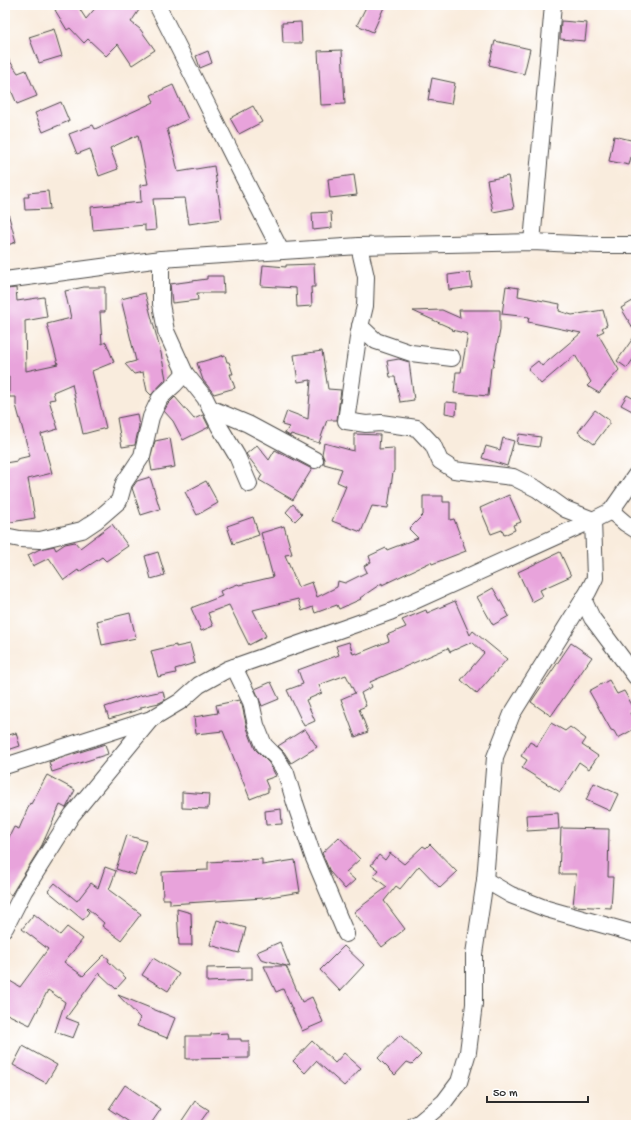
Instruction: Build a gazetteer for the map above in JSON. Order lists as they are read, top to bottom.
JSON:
{
  "scale_bar": "50 m"
}
